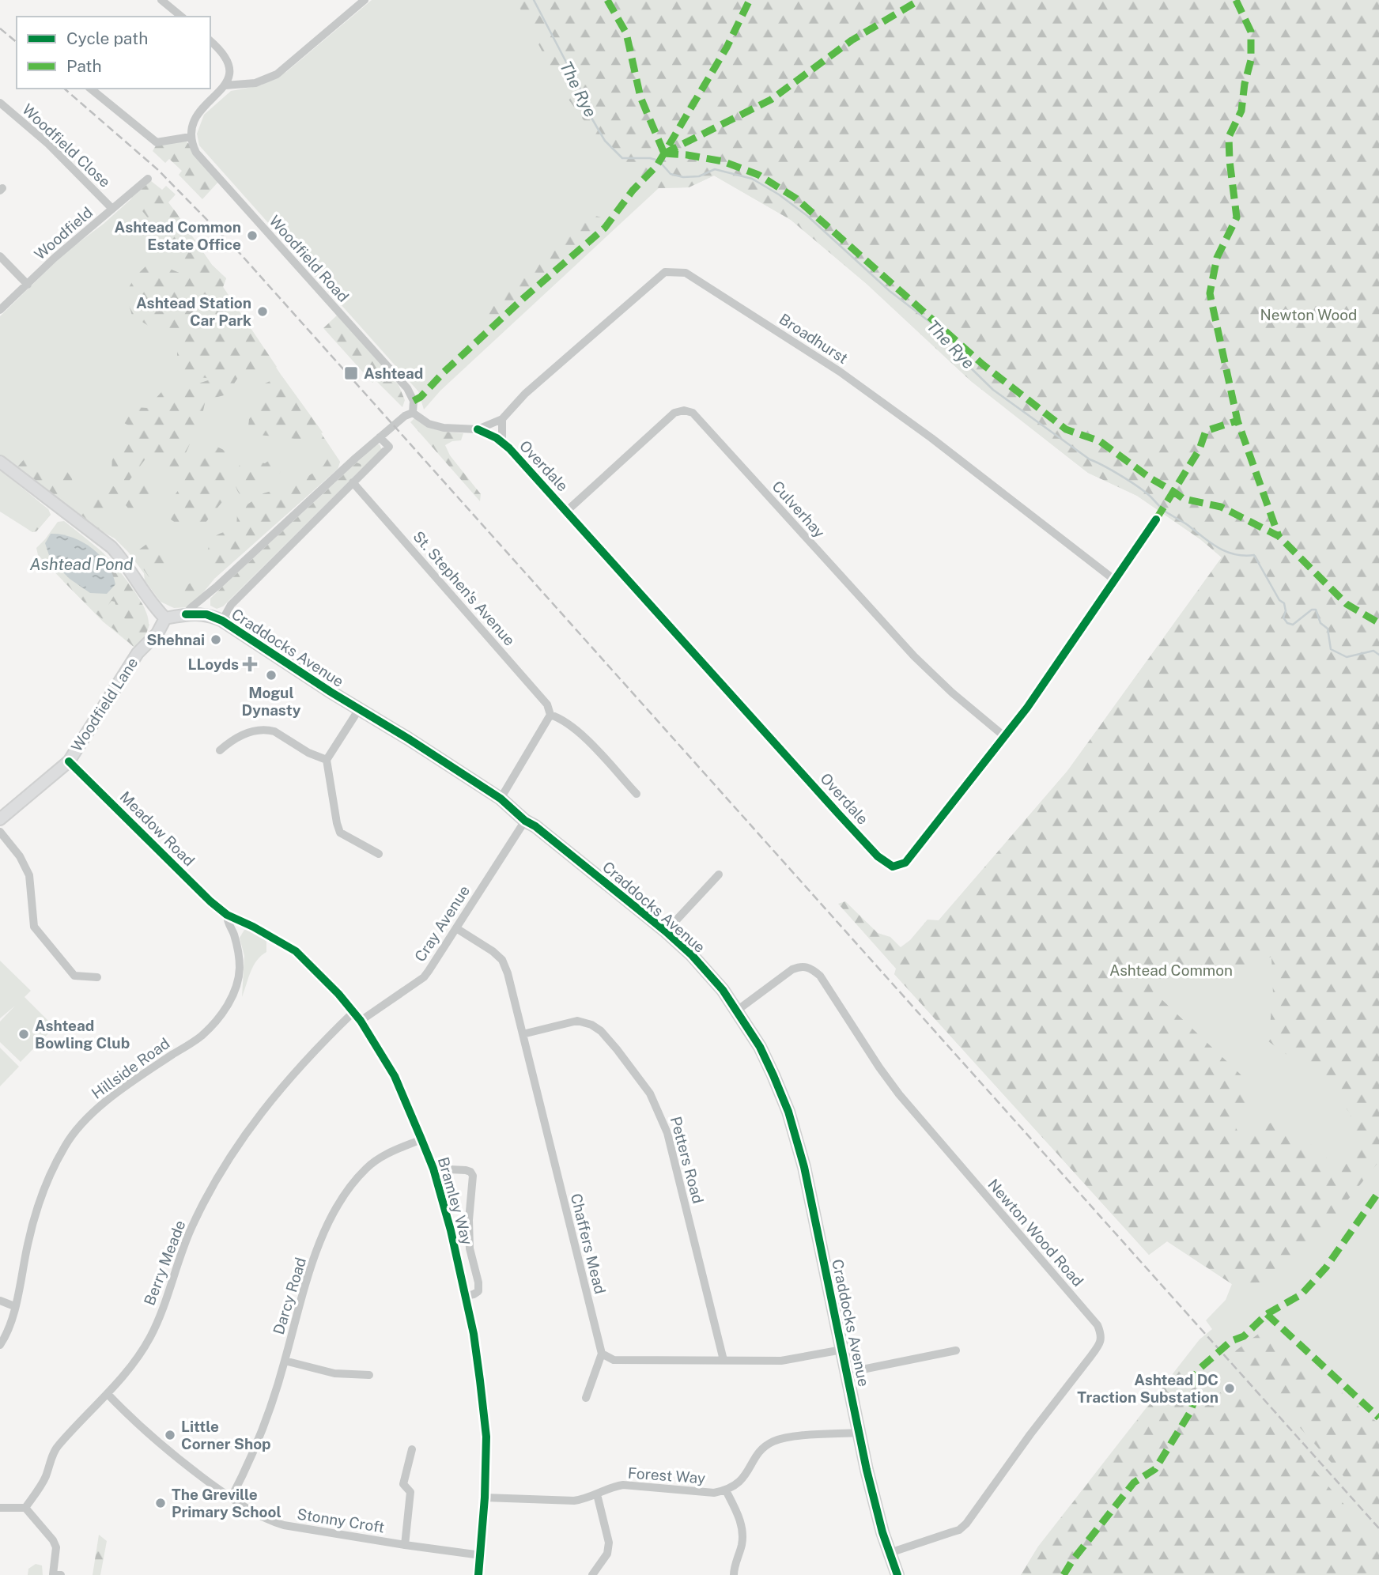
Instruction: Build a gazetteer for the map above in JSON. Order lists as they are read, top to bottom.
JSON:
{
  "streets": {
    "street": [
      "Woodfield Close",
      "Woodfield",
      "Woodfield Road",
      "Broadhurst",
      "Overdale",
      "Culverhay",
      "St. Stephen's Avenue",
      "Craddocks Avenue",
      "Woodfield Lane",
      "Meadow Road",
      "Cray Avenue",
      "Hillside Road",
      "Petters Road",
      "Bramley Way",
      "Newton Wood Road",
      "Chaffers Mead",
      "Berry Meade",
      "Darcy Road",
      "Forest Way",
      "Stonny Croft"
    ]
  },
  "crossings": [
    ["Woodfield Close", "Woodfield"],
    ["Woodfield Road", "Broadhurst"],
    ["Broadhurst", "Overdale"],
    ["Overdale", "Culverhay"],
    ["Craddocks Avenue", "Cray Avenue"],
    ["Craddocks Avenue", "Newton Wood Road"],
    ["Craddocks Avenue", "Forest Way"],
    ["Woodfield Lane", "Meadow Road"],
    ["Meadow Road", "Hillside Road"],
    ["Meadow Road", "Bramley Way"],
    ["Cray Avenue", "Bramley Way"],
    ["Cray Avenue", "Chaffers Mead"],
    ["Hillside Road", "Bramley Way"],
    ["Petters Road", "Chaffers Mead"],
    ["Bramley Way", "Berry Meade"],
    ["Bramley Way", "Darcy Road"],
    ["Bramley Way", "Forest Way"],
    ["Bramley Way", "Stonny Croft"],
    ["Berry Meade", "Stonny Croft"],
    ["Darcy Road", "Stonny Croft"]
  ],
  "water": ["The Rye", "Ashtead Pond"],
  "parks": ["Newton Wood", "Ashtead Common"],
  "places": {
    "other": [
      "Ashtead Common Estate Office",
      "Ashtead Station Car Park",
      "Shehnai",
      "Mogul Dynasty",
      "Ashtead Bowling Club",
      "Ashtead DC Traction Substation",
      "Little Corner Shop",
      "The Greville Primary School"
    ],
    "transit": ["Ashtead"],
    "health": ["LLoyds"]
  },
  "legend": ["Cycle path", "Path"]
}
